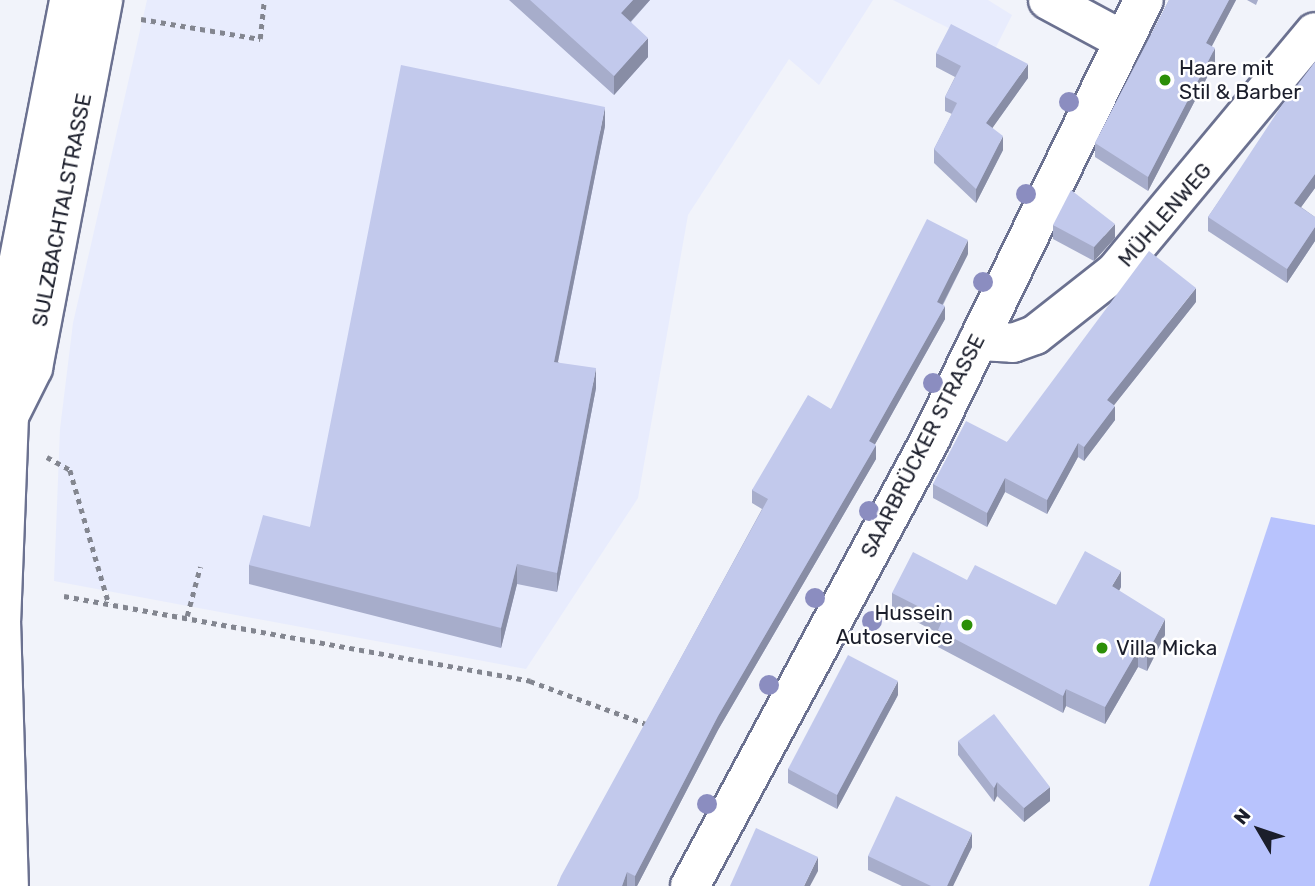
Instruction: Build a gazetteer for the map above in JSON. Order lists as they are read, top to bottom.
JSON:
{
  "streets": {
    "street": ["SULZBACHTALSTRASSE", "MÜHLENWEG", "SAARBRÜCKER STRASSE"]
  },
  "crossings": [
    ["MÜHLENWEG", "SAARBRÜCKER STRASSE"]
  ],
  "places": ["Haare mit Stil & Barber", "Hussein Autoservice", "Villa Micka"],
  "north": "top left"
}
